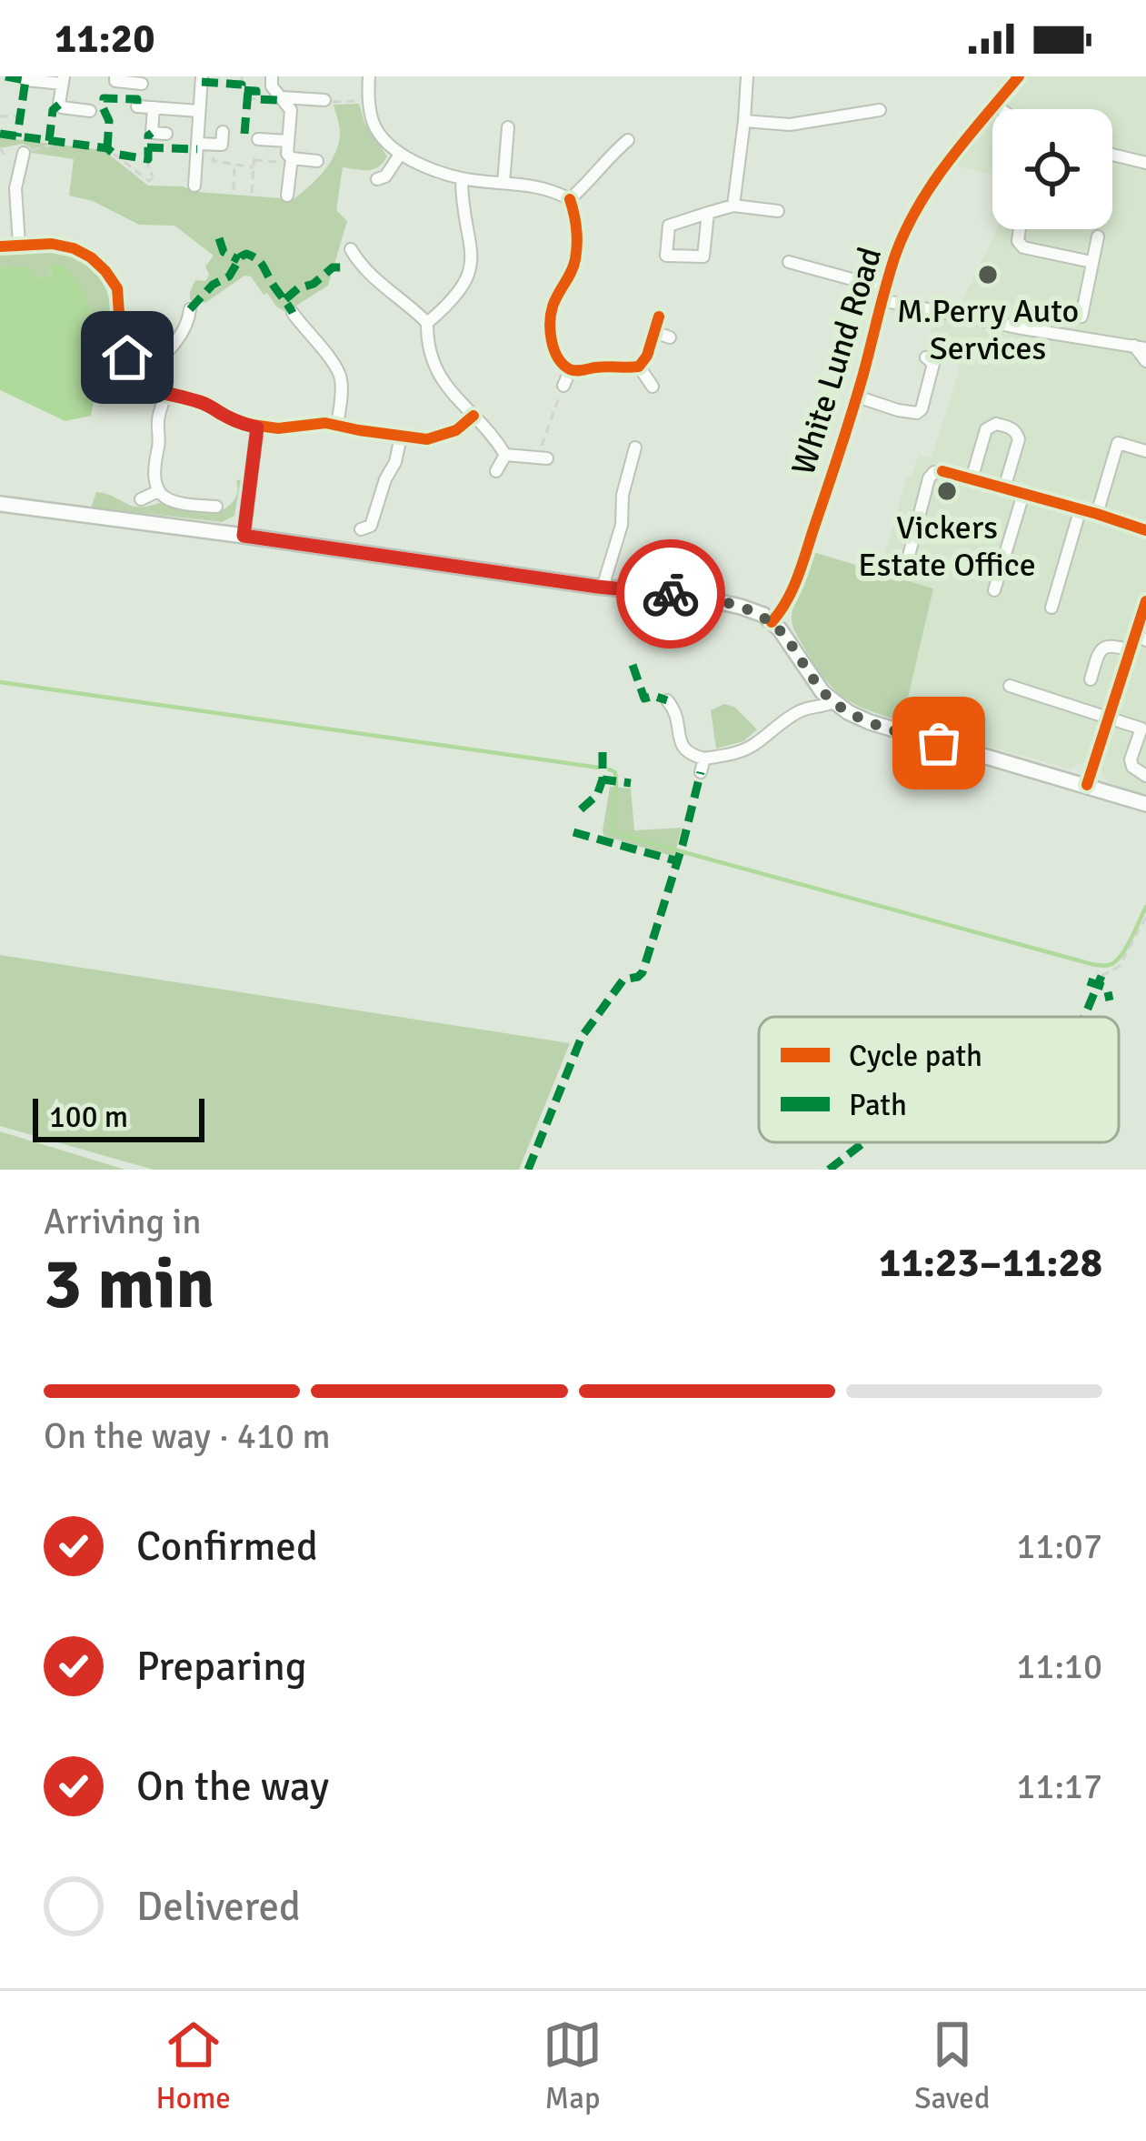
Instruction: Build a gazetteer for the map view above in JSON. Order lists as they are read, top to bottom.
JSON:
{
  "streets": {
    "street": ["White Lund Road"]
  },
  "places": ["M.Perry Auto Services", "Vickers Estate Office"],
  "legend": ["Cycle path", "Path"],
  "scale_bar": "100 m",
  "page": {
    "status": "11:20",
    "scale": "100 m",
    "heading": ["3 min", "Arriving in", "11:23–11:28"],
    "bar": "On the way · 410 m",
    "list": [
      ["Confirmed", "11:07"],
      ["Preparing", "11:10"],
      ["On the way", "11:17"],
      "Delivered"
    ],
    "tabs": ["Home", "Map", "Saved"]
  }
}
